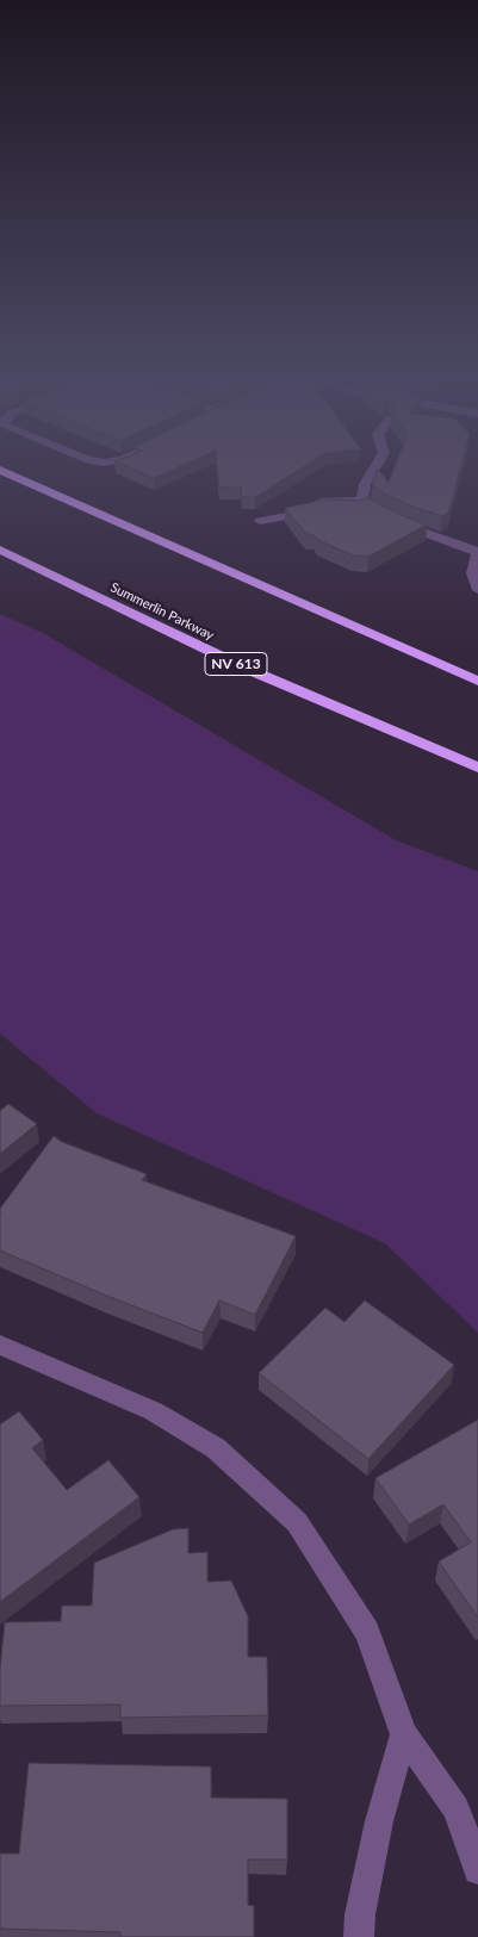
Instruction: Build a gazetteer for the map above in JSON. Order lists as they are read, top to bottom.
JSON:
{
  "streets": {
    "highway": ["Summerlin Parkway", "NV 613"]
  }
}
